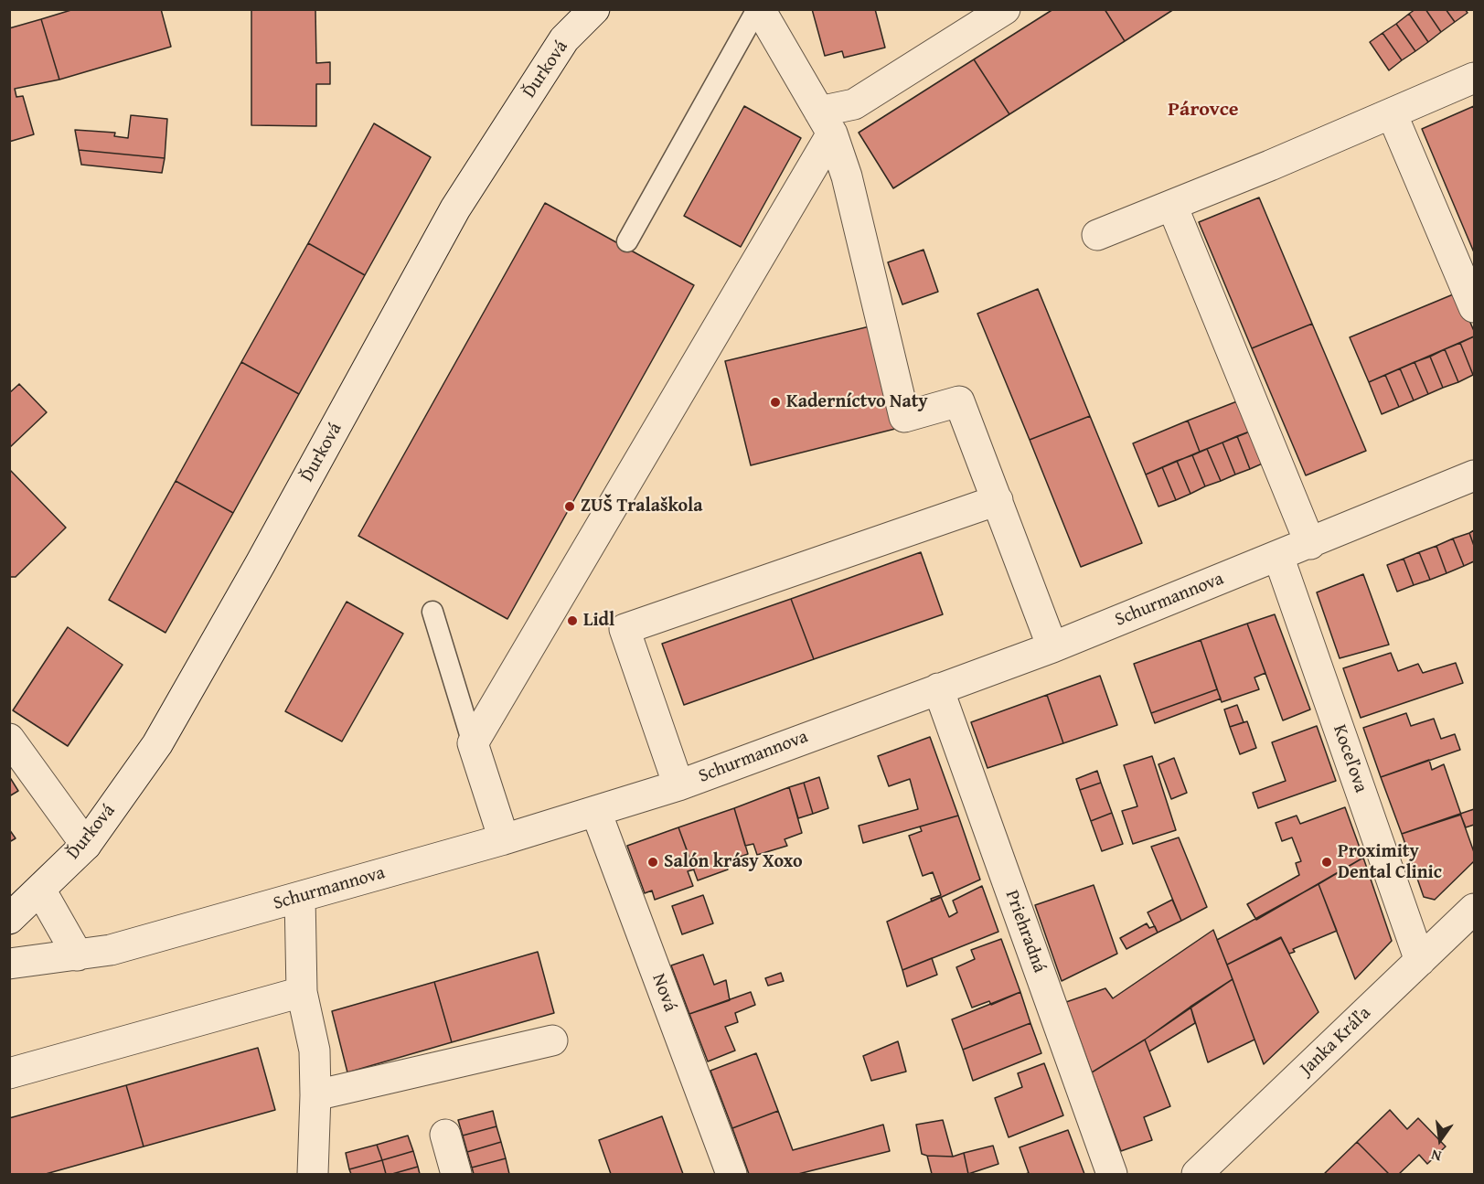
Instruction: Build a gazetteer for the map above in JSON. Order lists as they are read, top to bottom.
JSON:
{
  "streets": {
    "street": [
      "Ďurková",
      "Schurmannova",
      "Koceľova",
      "Priehradná",
      "Nová",
      "Janka Kráľa"
    ]
  },
  "crossings": [
    ["Schurmannova", "Koceľova"],
    ["Schurmannova", "Priehradná"],
    ["Schurmannova", "Nová"],
    ["Koceľova", "Janka Kráľa"]
  ],
  "districts": ["Párovce"],
  "places": [
    "Kaderníctvo Naty",
    "ZUŠ Tralaškola",
    "Lidl",
    "Salón krásy Xoxo",
    "Proximity Dental Clinic"
  ],
  "north": "bottom"
}
